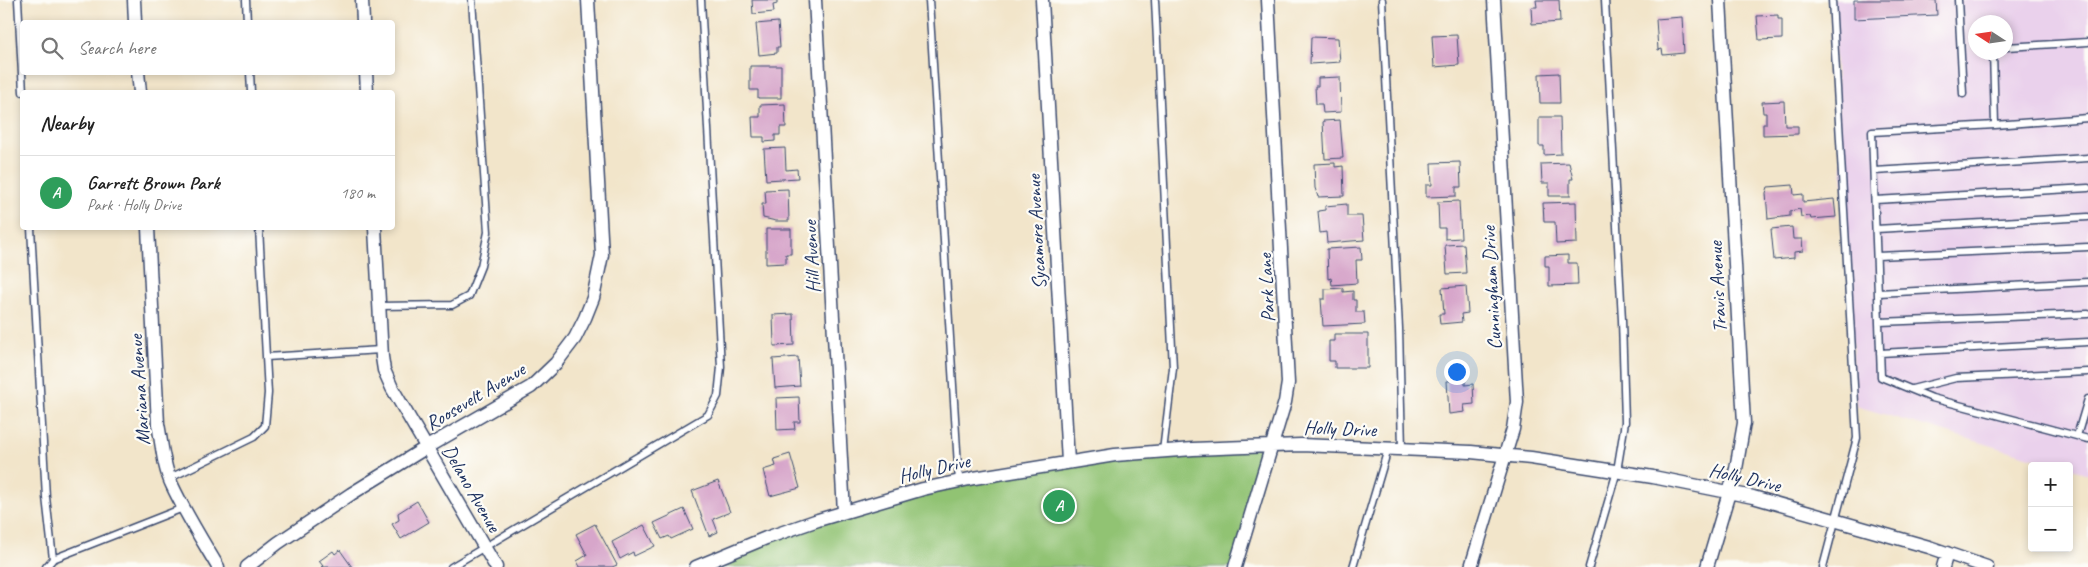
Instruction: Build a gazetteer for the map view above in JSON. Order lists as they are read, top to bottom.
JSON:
{
  "streets": {
    "street": [
      "Sycamore Avenue",
      "Hill Avenue",
      "Travis Avenue",
      "Park Lane",
      "Cunningham Drive",
      "Mariana Avenue",
      "Roosevelt Avenue",
      "Holly Drive",
      "Delano Avenue"
    ]
  },
  "crossings": [
    ["Sycamore Avenue", "Holly Drive"],
    ["Hill Avenue", "Holly Drive"],
    ["Travis Avenue", "Holly Drive"],
    ["Park Lane", "Holly Drive"],
    ["Cunningham Drive", "Holly Drive"],
    ["Roosevelt Avenue", "Delano Avenue"]
  ],
  "north": "left",
  "page": {
    "search": "Search here",
    "heading": "Nearby",
    "list": [
      {
        "mark": "A",
        "name": "Garrett Brown Park",
        "note": "Park · Holly Drive",
        "value": "180 m"
      }
    ],
    "map_buttons": ["+", "−"],
    "pins": "A"
  }
}
